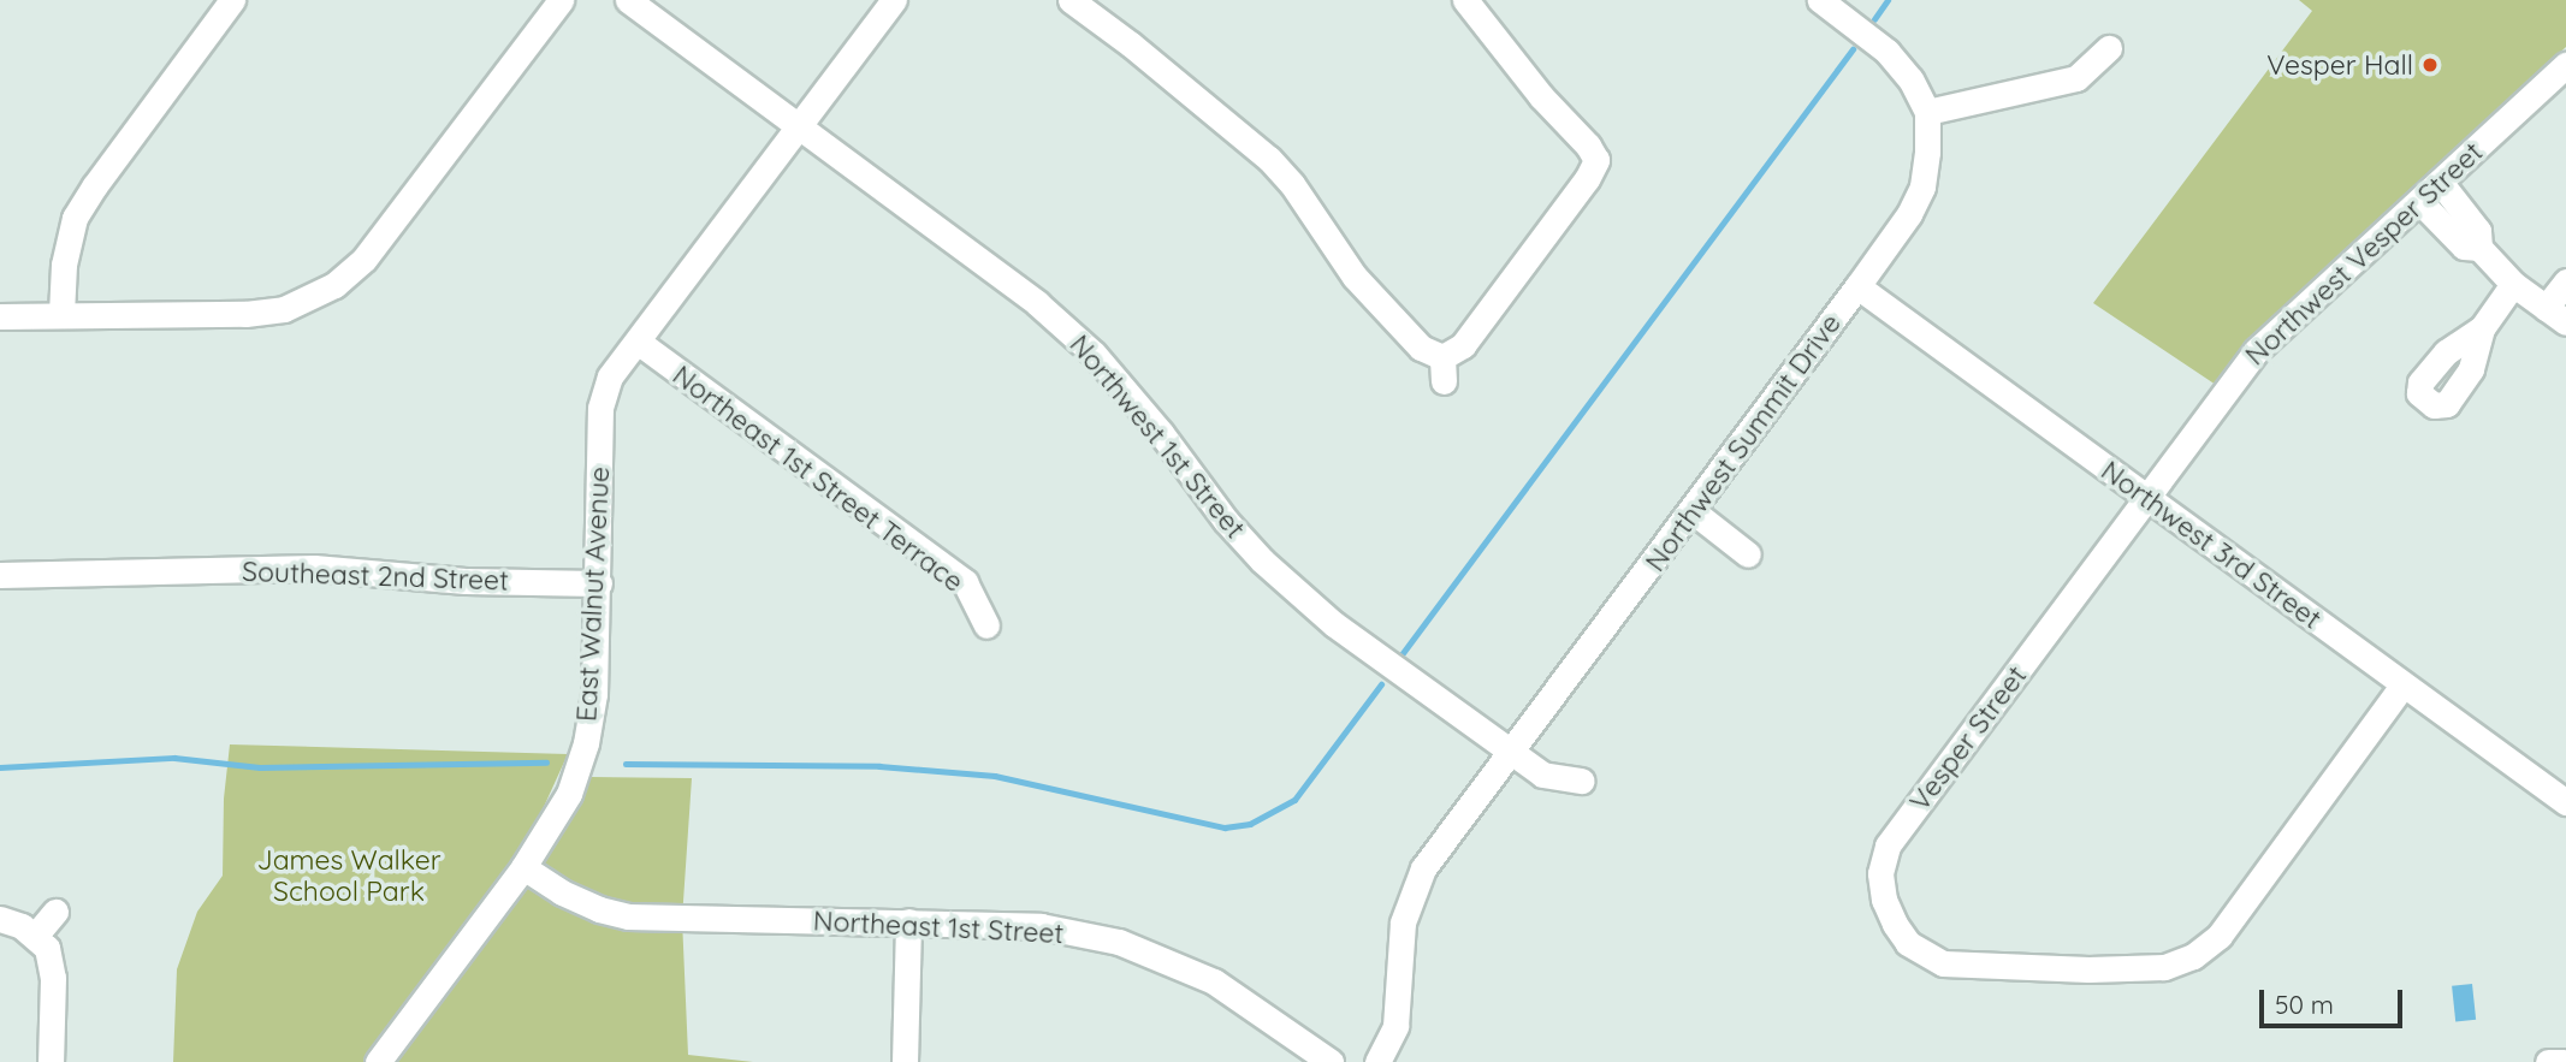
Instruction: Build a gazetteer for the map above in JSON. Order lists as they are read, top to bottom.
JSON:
{
  "streets": {
    "street": [
      "Northwest Vesper Street",
      "Northwest 1st Street",
      "Northwest Summit Drive",
      "Northeast 1st Street Terrace",
      "Northwest 3rd Street",
      "Southeast 2nd Street",
      "East Walnut Avenue",
      "Vesper Street",
      "Northeast 1st Street"
    ]
  },
  "crossings": [
    ["Northwest Vesper Street", "Northwest 3rd Street"],
    ["Northwest Vesper Street", "Vesper Street"],
    ["Northwest 1st Street", "Northwest Summit Drive"],
    ["Northwest 1st Street", "East Walnut Avenue"],
    ["Northwest Summit Drive", "Northwest 3rd Street"],
    ["Northeast 1st Street Terrace", "East Walnut Avenue"],
    ["Northwest 3rd Street", "Vesper Street"],
    ["Southeast 2nd Street", "East Walnut Avenue"],
    ["East Walnut Avenue", "Northeast 1st Street"]
  ],
  "parks": ["James Walker School Park"],
  "places": ["Vesper Hall"],
  "scale_bar": "50 m"
}
